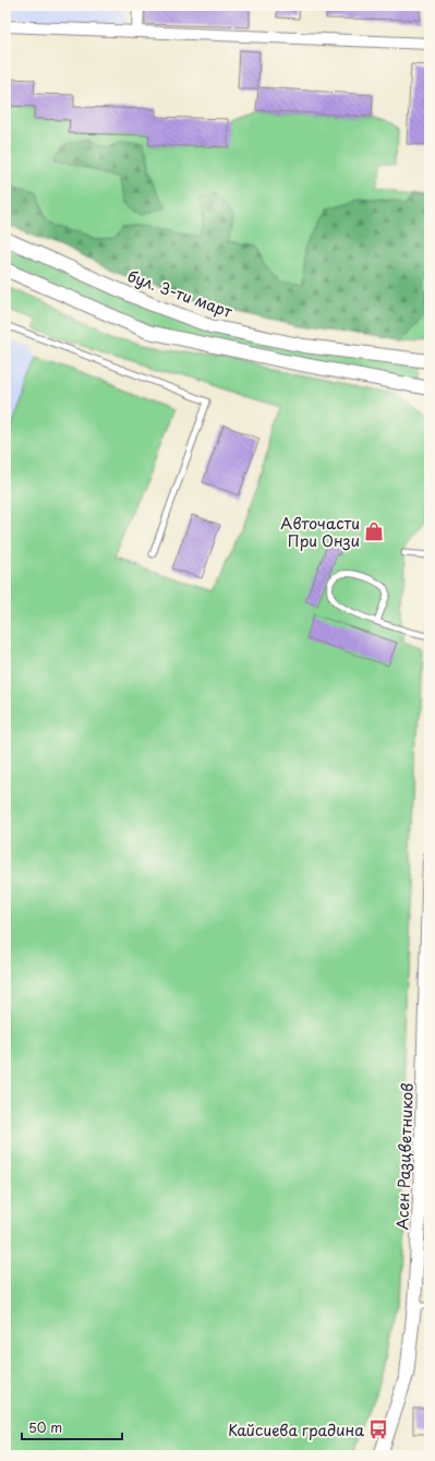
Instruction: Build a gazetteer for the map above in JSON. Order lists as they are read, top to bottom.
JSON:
{
  "streets": {
    "street": ["бул. 3-ти март", "Асен Разцветников"]
  },
  "places": {
    "shop": ["Авточасти При Онзи"],
    "bus stop": ["Кайсиева градина"]
  },
  "scale_bar": "50 m"
}
